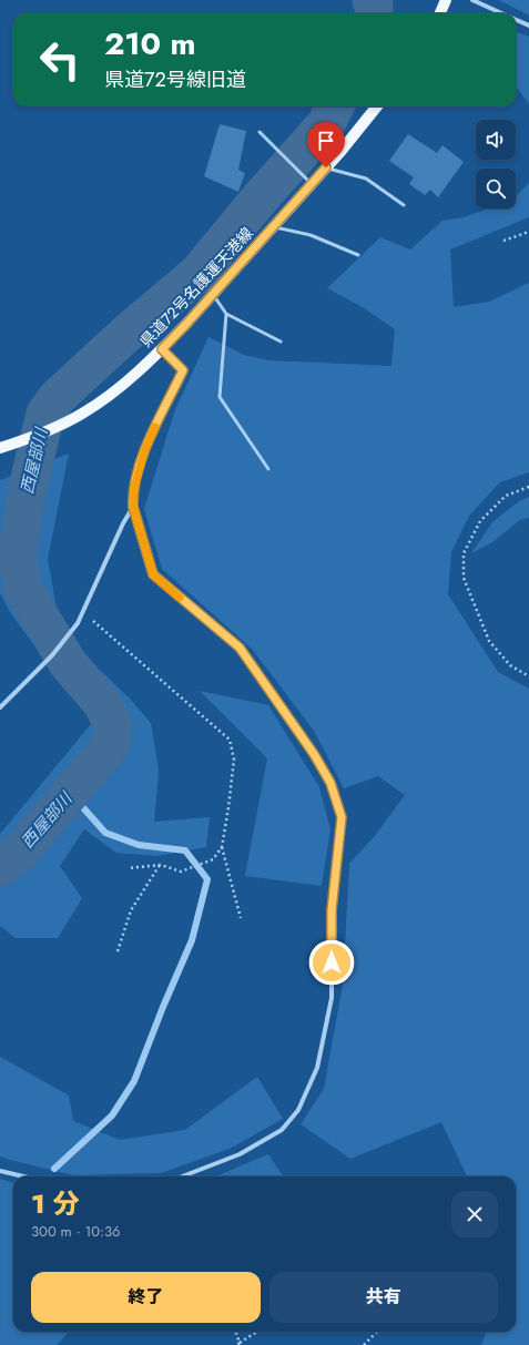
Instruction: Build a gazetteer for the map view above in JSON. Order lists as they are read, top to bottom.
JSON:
{
  "streets": {
    "main road": ["県道72号名護運天港線"]
  },
  "water": ["西屋部川"],
  "page": {
    "turn": ["210 m", "県道72号線旧道"],
    "heading": ["1 分", "300 m · 10:36"],
    "buttons": ["終了", "共有"]
  }
}
